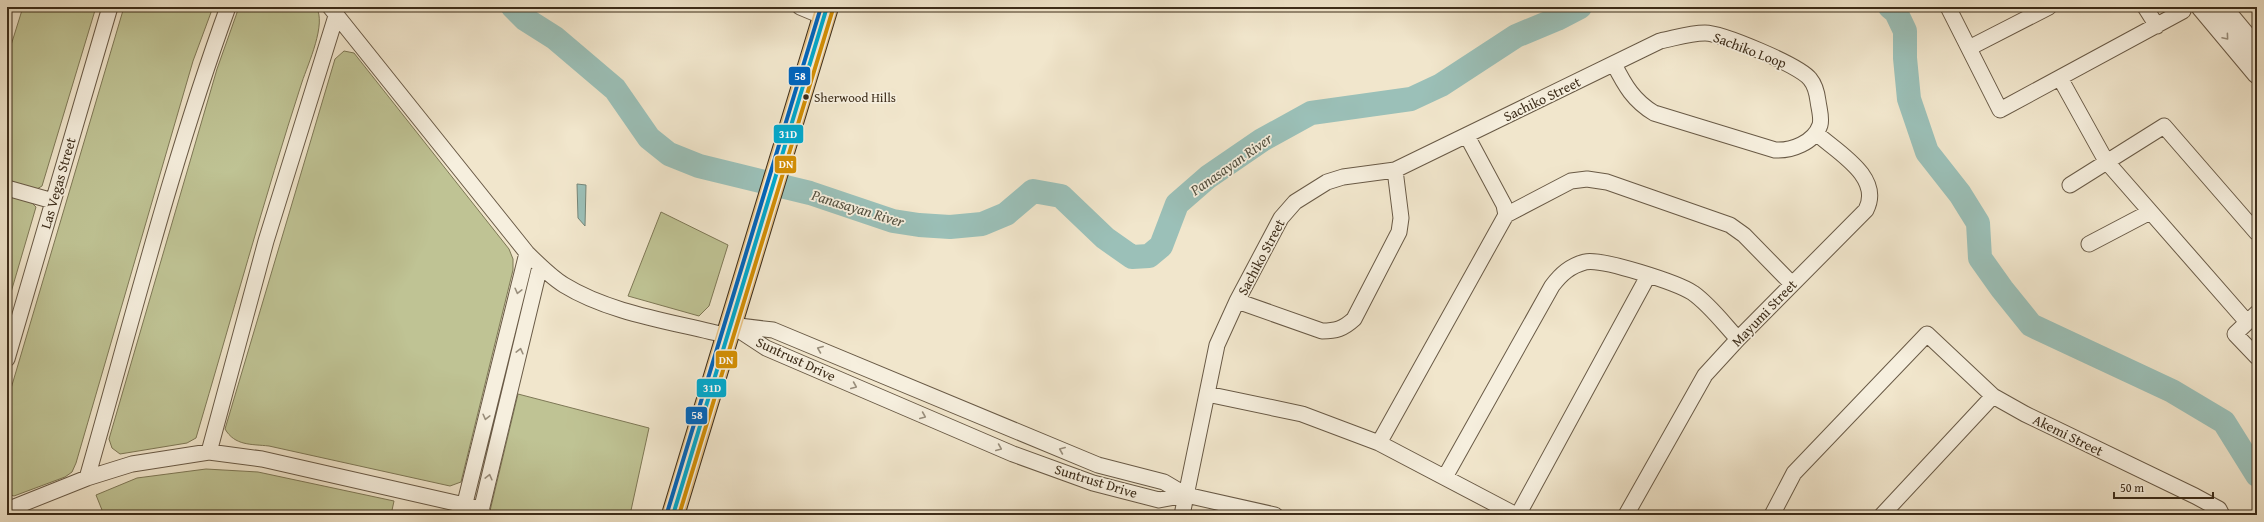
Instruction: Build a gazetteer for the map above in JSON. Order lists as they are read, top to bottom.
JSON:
{
  "streets": {
    "street": [
      "Sachiko Loop",
      "Sachiko Street",
      "Las Vegas Street",
      "Mayumi Street",
      "Suntrust Drive",
      "Akemi Street"
    ]
  },
  "crossings": [
    ["Sachiko Loop", "Sachiko Street"],
    ["Sachiko Loop", "Mayumi Street"],
    ["Sachiko Street", "Suntrust Drive"]
  ],
  "water": ["Panasayan River"],
  "places": ["Sherwood Hills"],
  "lines": ["transit line 31D", "transit line 58", "transit line DN"],
  "scale_bar": "50 m"
}
